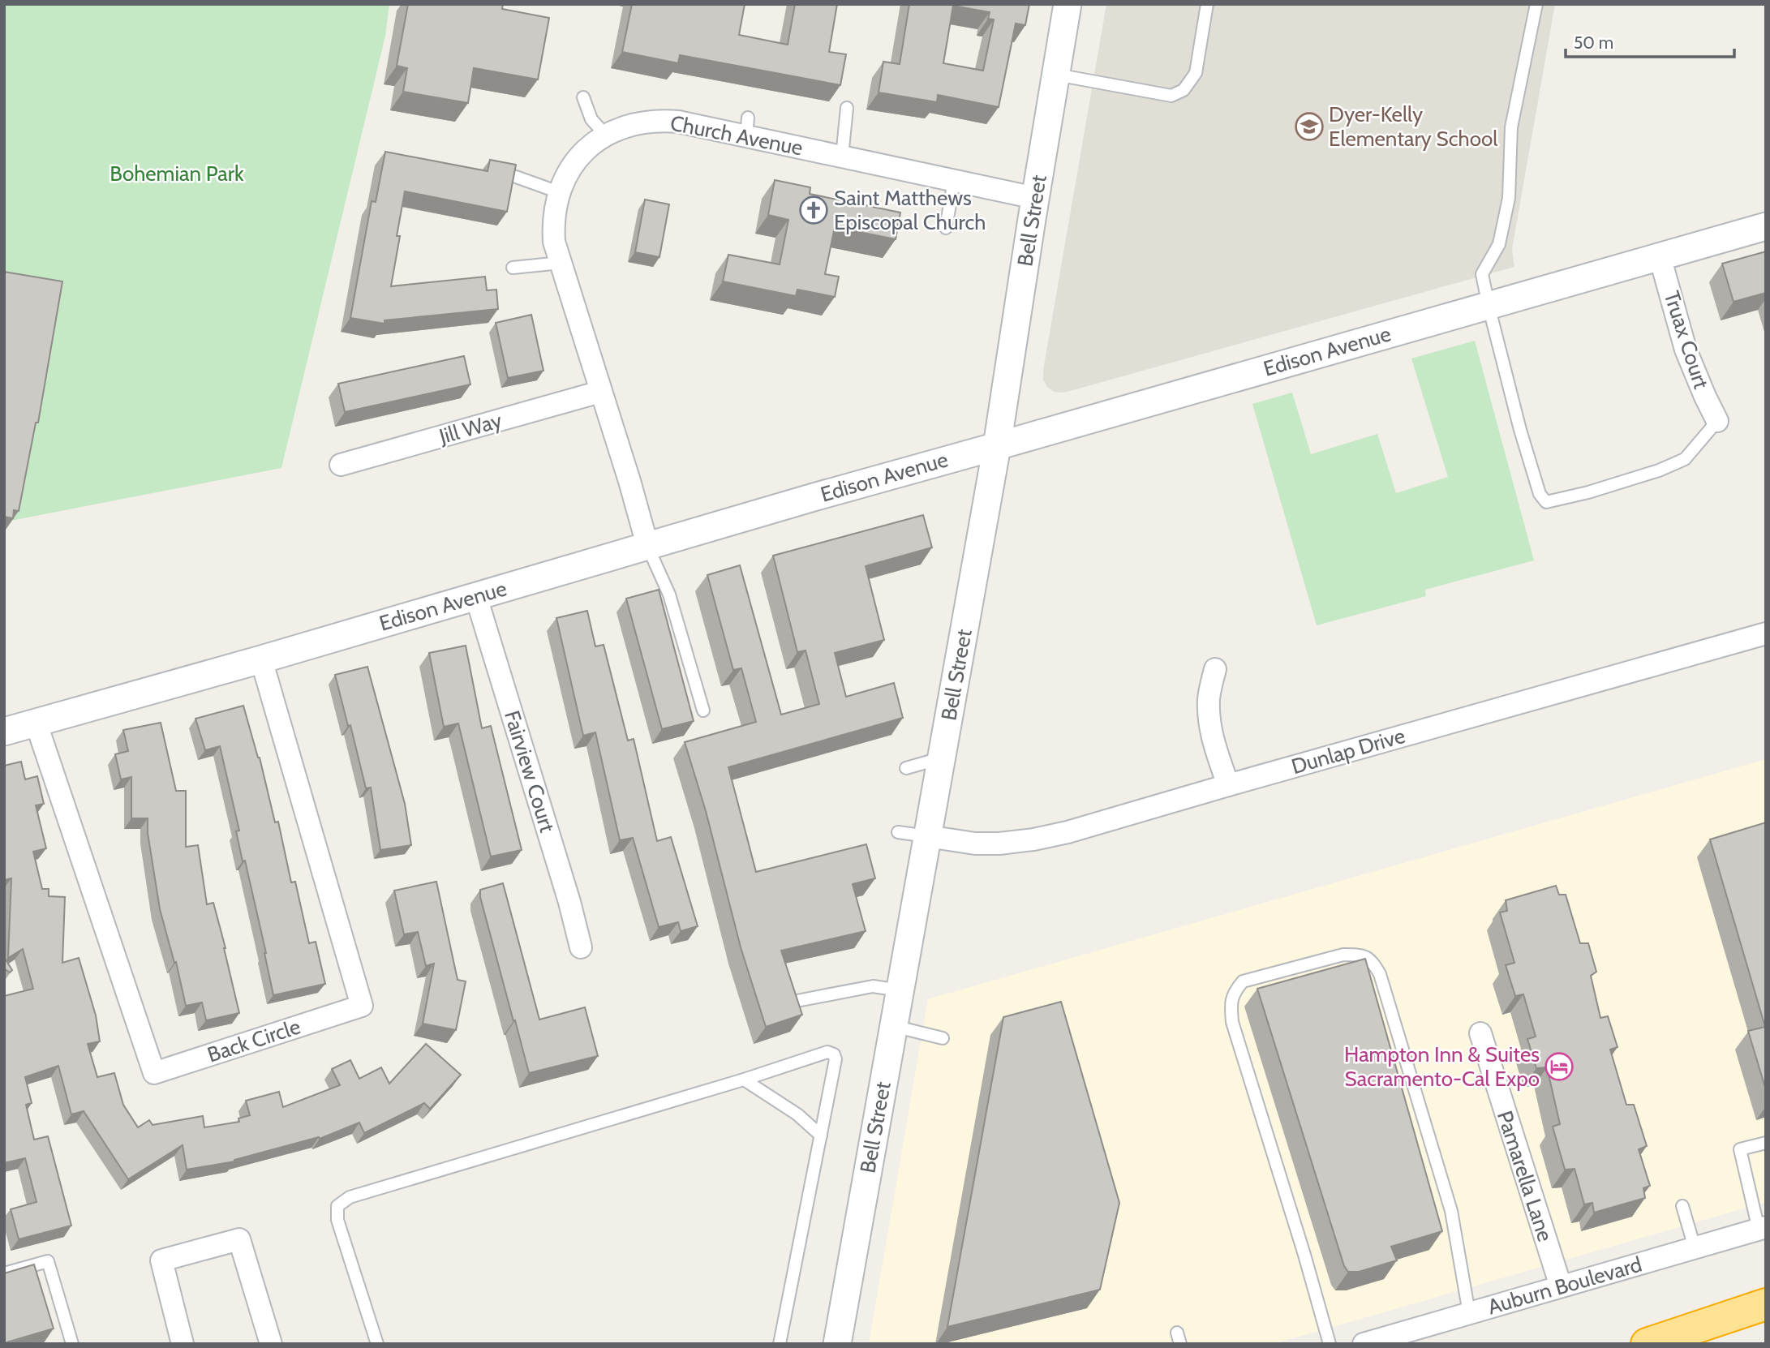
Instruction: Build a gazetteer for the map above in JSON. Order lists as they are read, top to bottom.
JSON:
{
  "streets": {
    "street": [
      "Church Avenue",
      "Bell Street",
      "Truax Court",
      "Edison Avenue",
      "Jill Way",
      "Dunlap Drive",
      "Fairview Court",
      "Back Circle",
      "Pamarella Lane",
      "Auburn Boulevard"
    ]
  },
  "crossings": [
    ["Church Avenue", "Bell Street"],
    ["Church Avenue", "Edison Avenue"],
    ["Church Avenue", "Jill Way"],
    ["Bell Street", "Edison Avenue"],
    ["Bell Street", "Dunlap Drive"],
    ["Truax Court", "Edison Avenue"],
    ["Edison Avenue", "Fairview Court"],
    ["Edison Avenue", "Back Circle"],
    ["Pamarella Lane", "Auburn Boulevard"]
  ],
  "parks": ["Bohemian Park"],
  "places": {
    "school or university": ["Dyer-Kelly Elementary School"],
    "church": ["Saint Matthews Episcopal Church"],
    "hotel": ["Hampton Inn & Suites Sacramento-Cal Expo"]
  },
  "scale_bar": "50 m"
}
